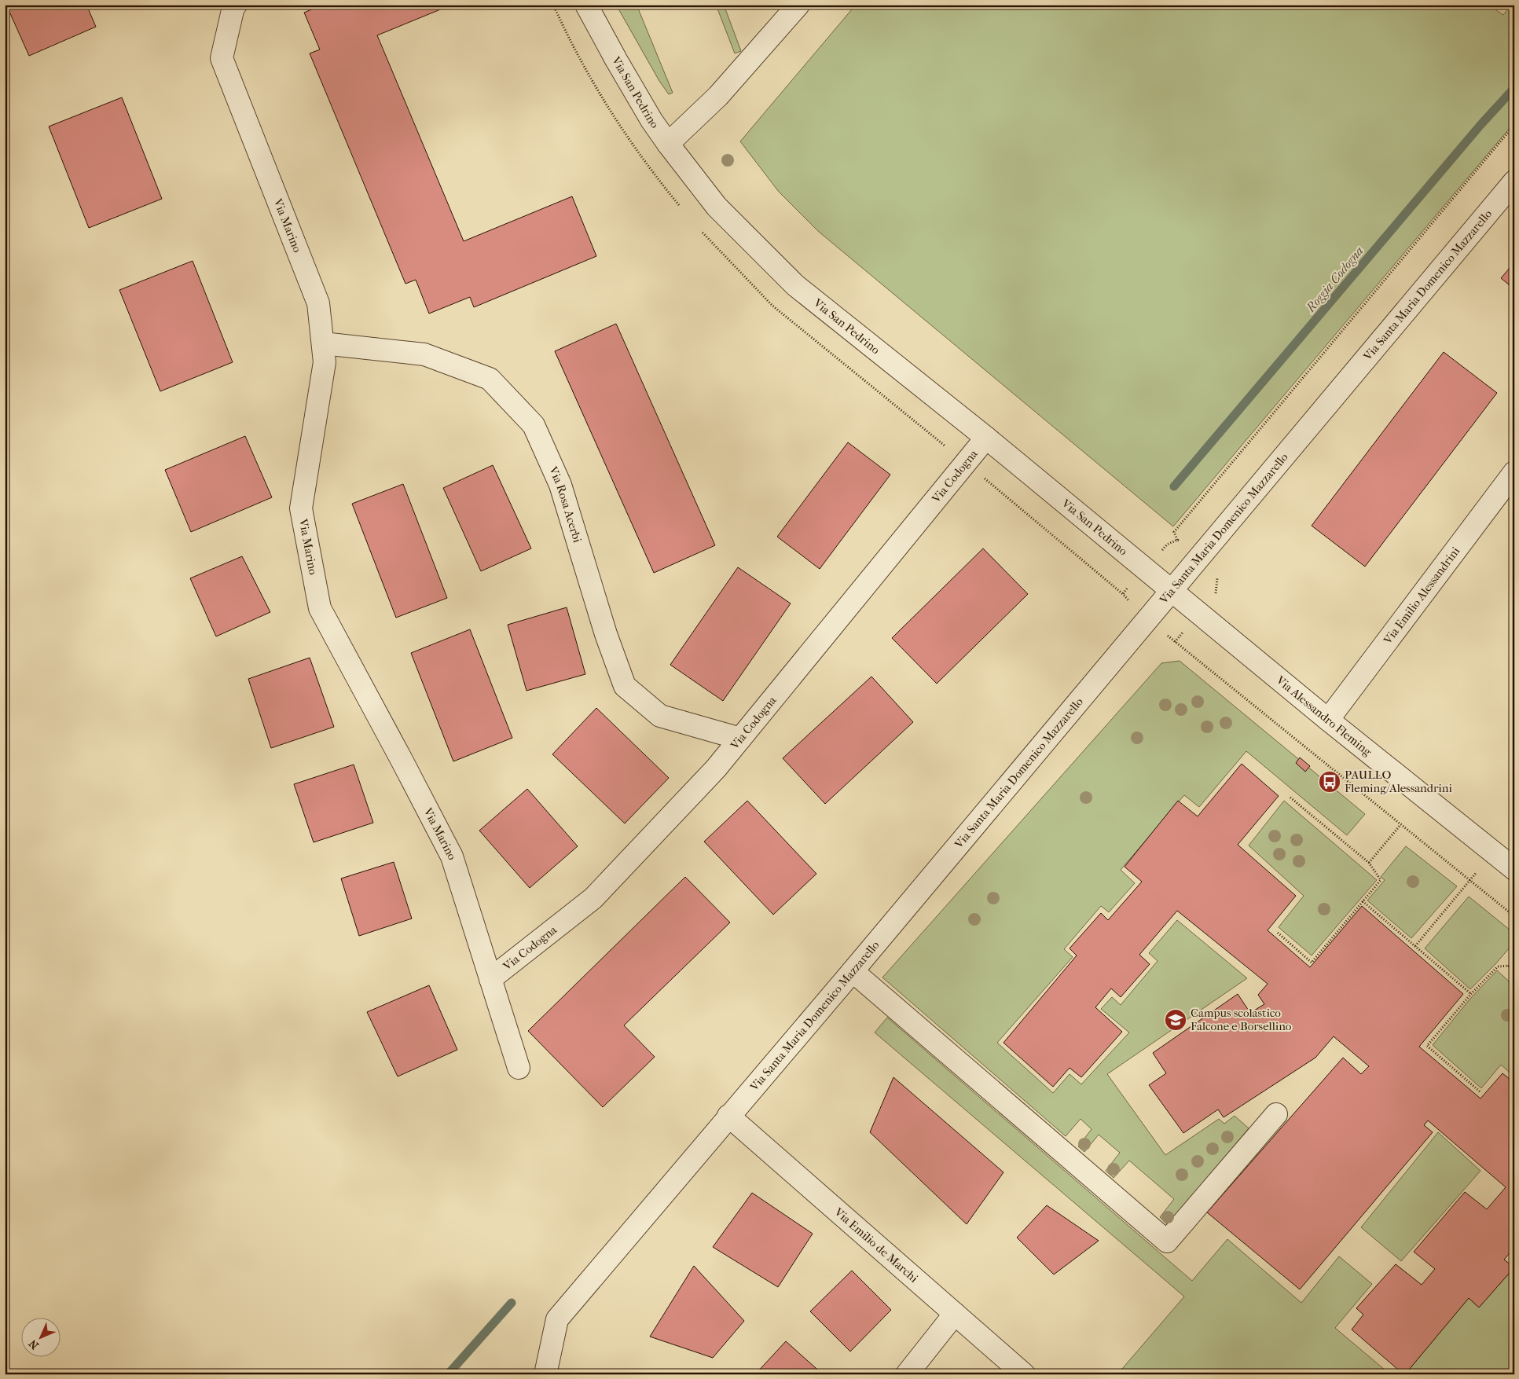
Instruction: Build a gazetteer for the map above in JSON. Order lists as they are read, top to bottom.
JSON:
{
  "streets": {
    "street": [
      "Via San Pedrino",
      "Via Marino",
      "Via Santa Maria Domenico Mazzarello",
      "Via Codogna",
      "Via Rosa Acerbi",
      "Via Emilio Alessandrini",
      "Via Alessandro Fleming",
      "Via Emilio de Marchi"
    ]
  },
  "crossings": [
    ["Via San Pedrino", "Via Santa Maria Domenico Mazzarello"],
    ["Via San Pedrino", "Via Codogna"],
    ["Via San Pedrino", "Via Alessandro Fleming"],
    ["Via Marino", "Via Codogna"],
    ["Via Marino", "Via Rosa Acerbi"],
    ["Via Santa Maria Domenico Mazzarello", "Via Alessandro Fleming"],
    ["Via Santa Maria Domenico Mazzarello", "Via Emilio de Marchi"],
    ["Via Codogna", "Via Rosa Acerbi"],
    ["Via Emilio Alessandrini", "Via Alessandro Fleming"]
  ],
  "water": ["Roggia Codogna"],
  "places": {
    "bus stop": ["PAULLO Fleming/Alessandrini"],
    "school or university": ["Campus scolastico Falcone e Borsellino"]
  },
  "north": "bottom left"
}
